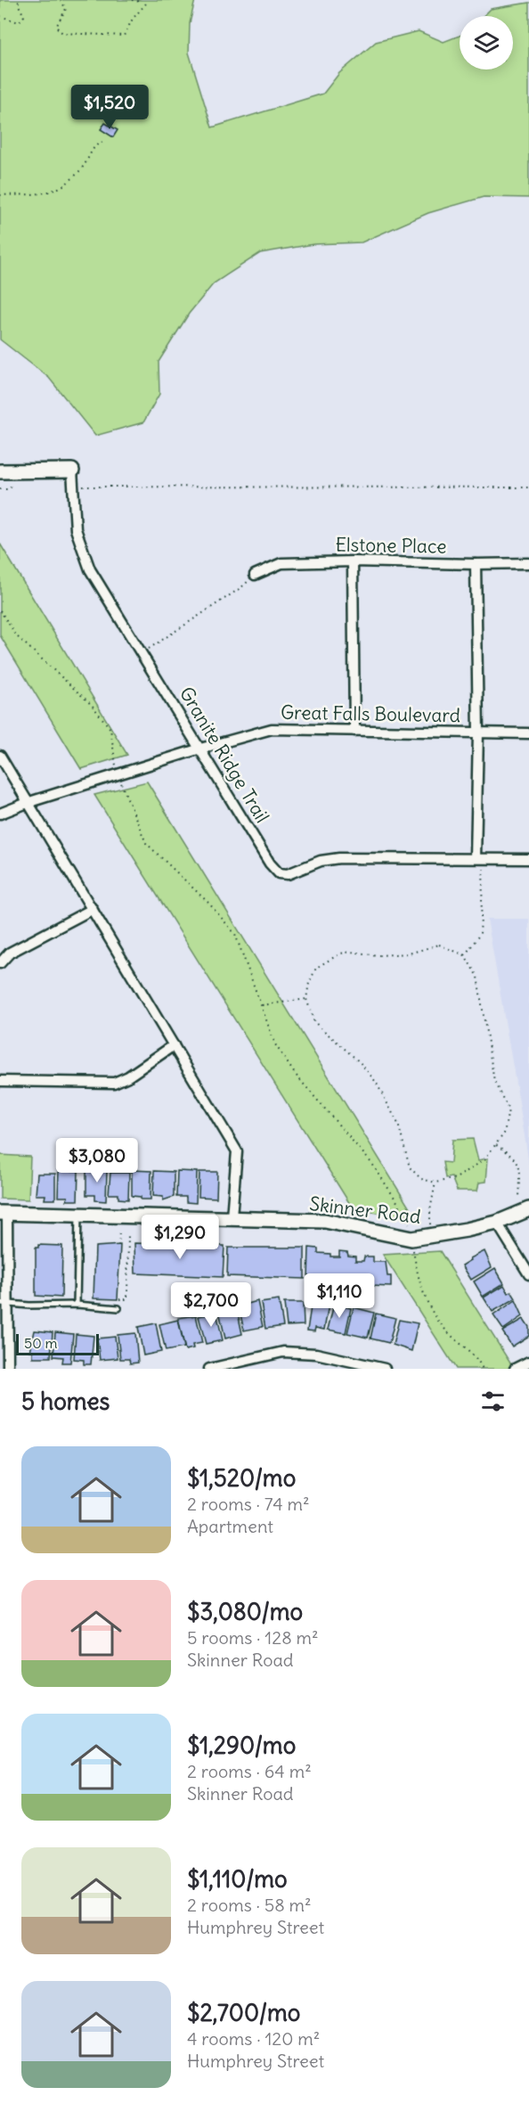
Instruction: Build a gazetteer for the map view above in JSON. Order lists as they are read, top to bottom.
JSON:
{
  "streets": {
    "street": [
      "Elstone Place",
      "Great Falls Boulevard",
      "Granite Ridge Trail",
      "Skinner Road"
    ]
  },
  "crossings": [
    ["Great Falls Boulevard", "Granite Ridge Trail"]
  ],
  "scale_bar": "50 m",
  "page": {
    "price": [
      "$1,520",
      "$3,080",
      "$1,290",
      "$1,110",
      "$2,700"
    ],
    "scale": "50 m",
    "heading": "5 homes",
    "list": [
      {
        "name": "$1,520/mo",
        "note": "2 rooms · 74 m² · Apartment"
      },
      {
        "name": "$3,080/mo",
        "note": "5 rooms · 128 m² · Skinner Road"
      },
      {
        "name": "$1,290/mo",
        "note": "2 rooms · 64 m² · Skinner Road"
      },
      {
        "name": "$1,110/mo",
        "note": "2 rooms · 58 m² · Humphrey Street"
      },
      {
        "name": "$2,700/mo",
        "note": "4 rooms · 120 m² · Humphrey Street"
      }
    ]
  }
}
